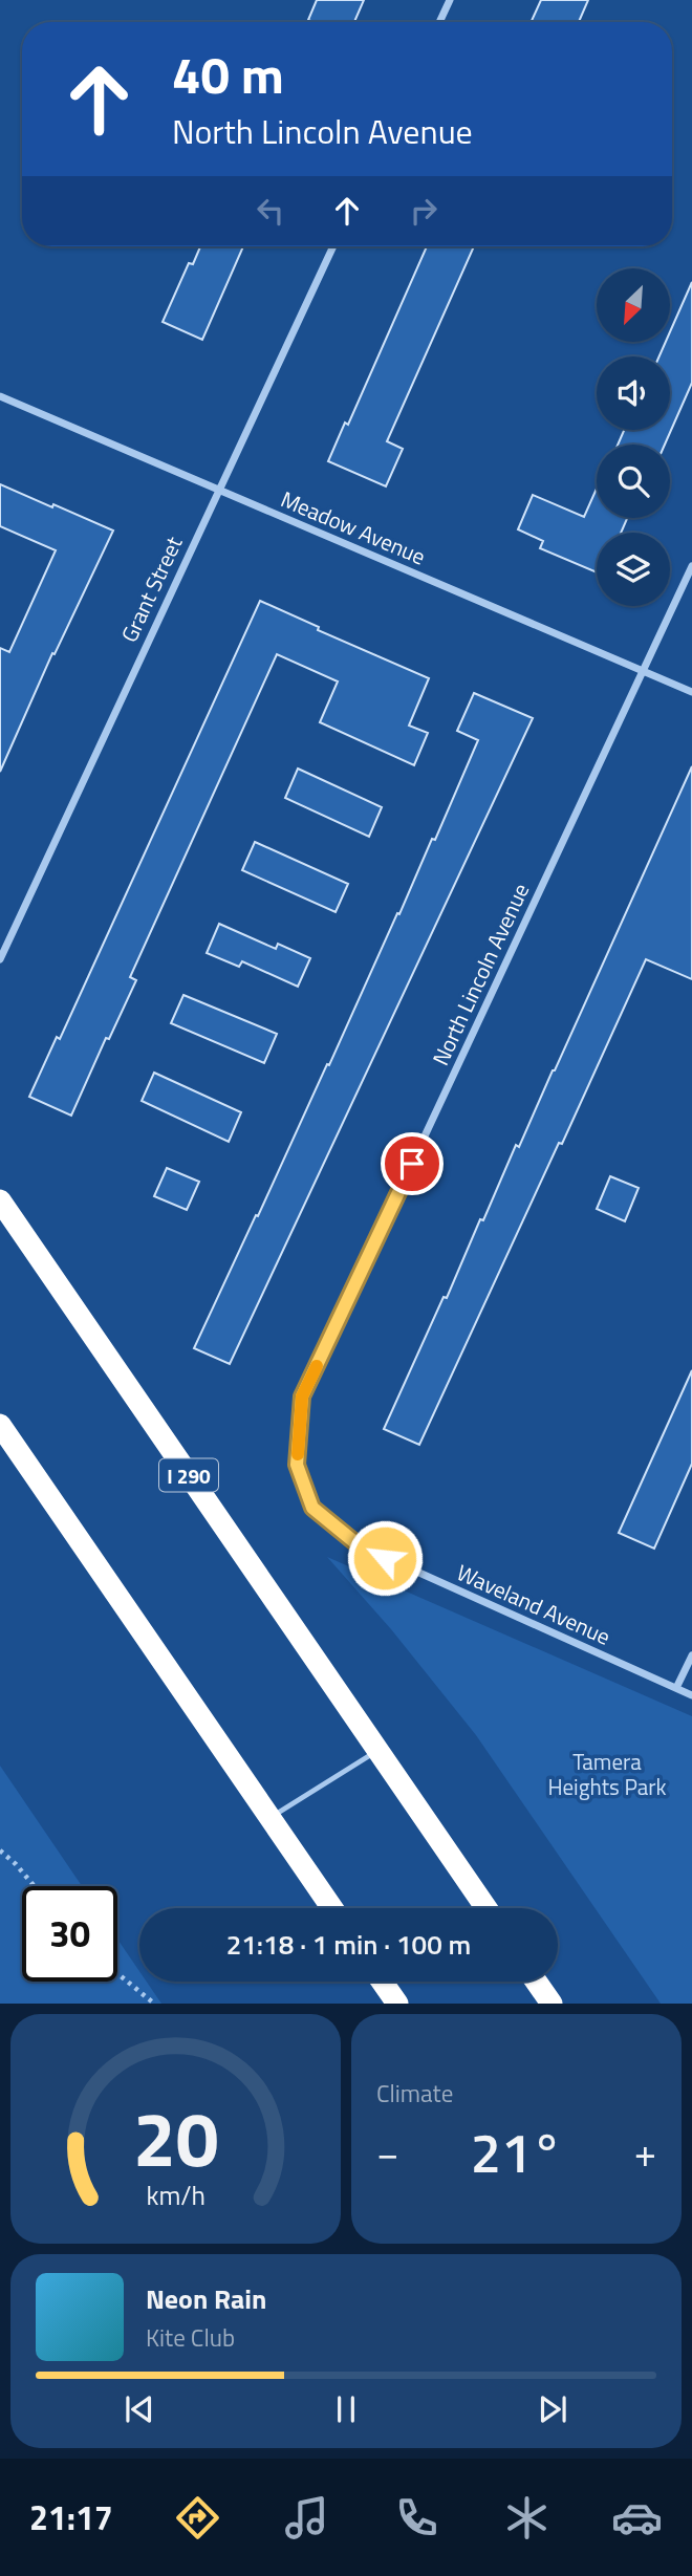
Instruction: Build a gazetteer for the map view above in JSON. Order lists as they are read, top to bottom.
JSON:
{
  "streets": {
    "highway": ["I 290"],
    "street": [
      "Meadow Avenue",
      "Grant Street",
      "North Lincoln Avenue",
      "Waveland Avenue"
    ]
  },
  "crossings": [
    ["Meadow Avenue", "Grant Street"],
    ["Meadow Avenue", "North Lincoln Avenue"],
    ["North Lincoln Avenue", "Waveland Avenue"]
  ],
  "parks": ["Tamera Heights Park"],
  "north": "bottom left",
  "page": {
    "turn": ["40 m", "North Lincoln Avenue"],
    "limit": "30",
    "trip": "21:18 · 1 min · 100 m",
    "tile": "Climate",
    "heat": ["−", "21°", "+"],
    "song": ["Neon Rain", "Kite Club"],
    "tabs": "21:17",
    "gauge": ["20", "km/h"]
  }
}
